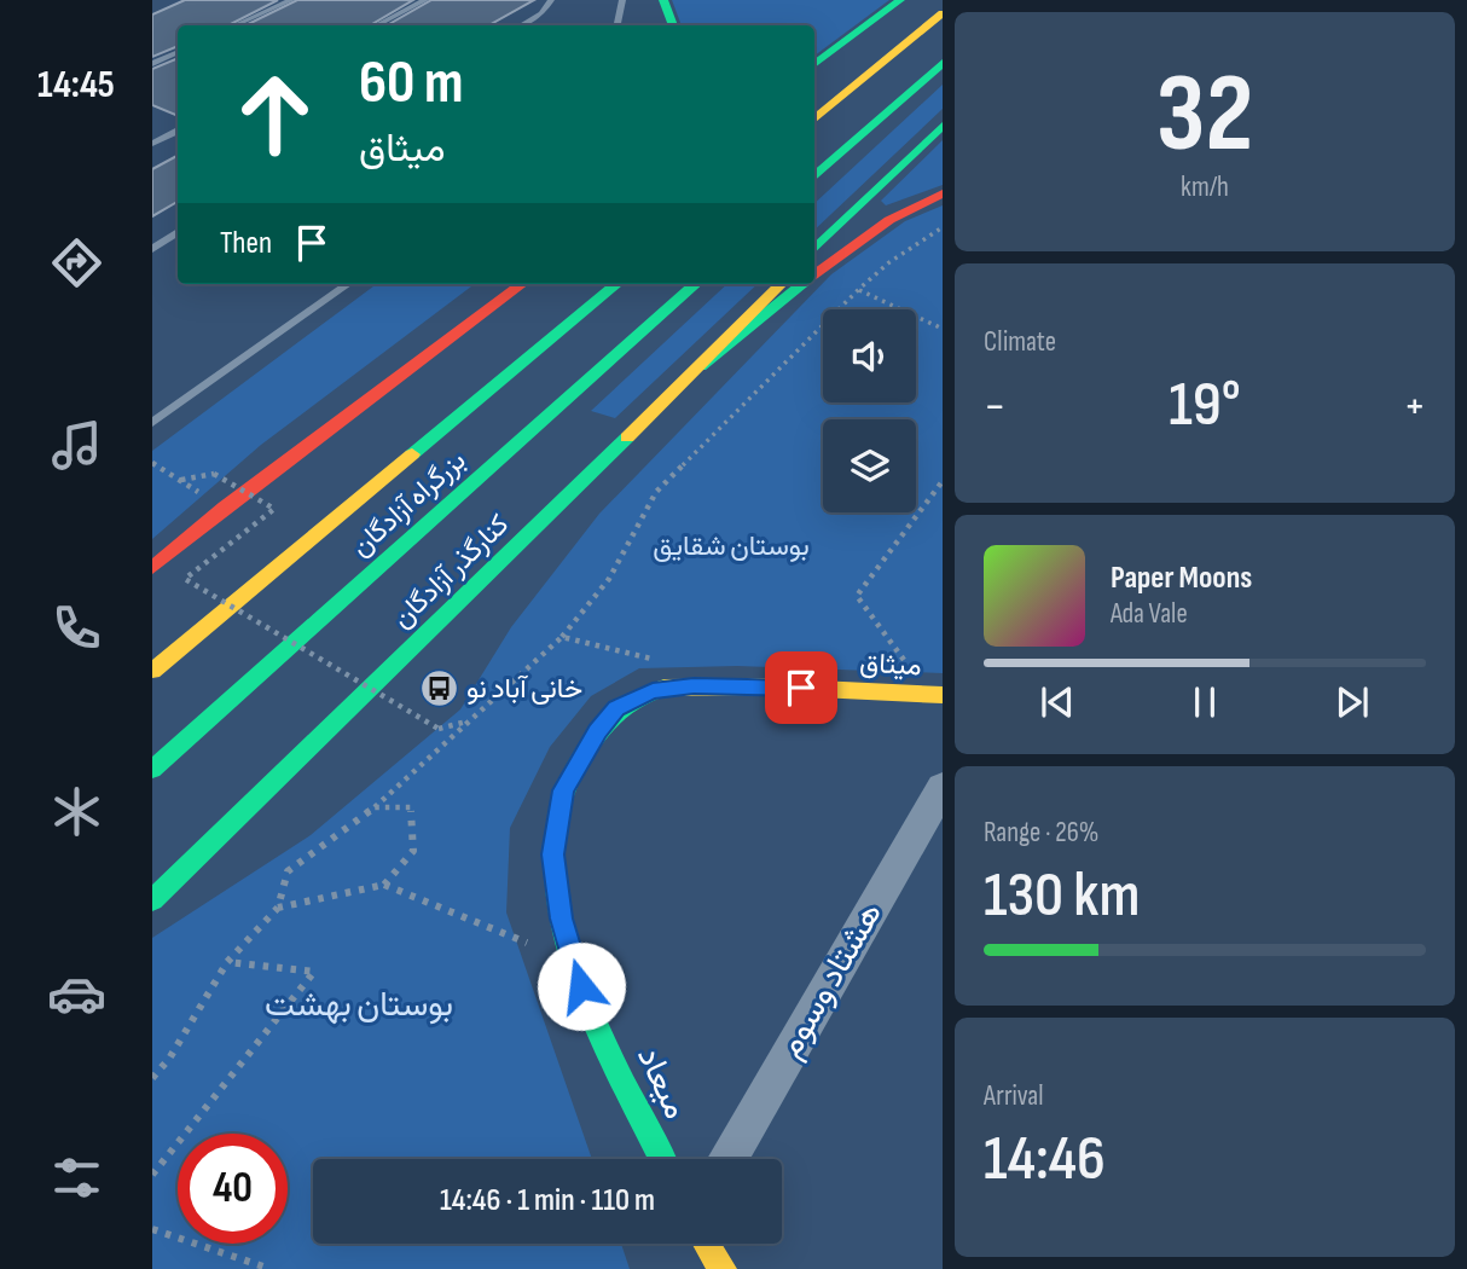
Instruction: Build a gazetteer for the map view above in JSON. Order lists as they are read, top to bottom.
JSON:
{
  "streets": {
    "main road": [
      "بزرگراه آزادگان",
      "کنارگذر آزادگان",
      "میثاق",
      "میعاد"
    ],
    "street": ["هشتاد وسوم"]
  },
  "crossings": [
    ["میثاق", "میعاد"]
  ],
  "parks": ["بوستان شقایق", "بوستان بهشت"],
  "places": {
    "bus stop": ["خانی آباد نو"]
  },
  "page": {
    "tabs": "14:45",
    "tile": [
      ["32", "km/h"],
      "Climate",
      ["Range · 26%", "130 km"],
      ["Arrival", "14:46"]
    ],
    "turn": ["60 m", "میثاق"],
    "then": "Then",
    "heat": ["−", "19°", "+"],
    "song": ["Paper Moons", "Ada Vale"],
    "limit": "40",
    "trip": "14:46 · 1 min · 110 m"
  }
}
